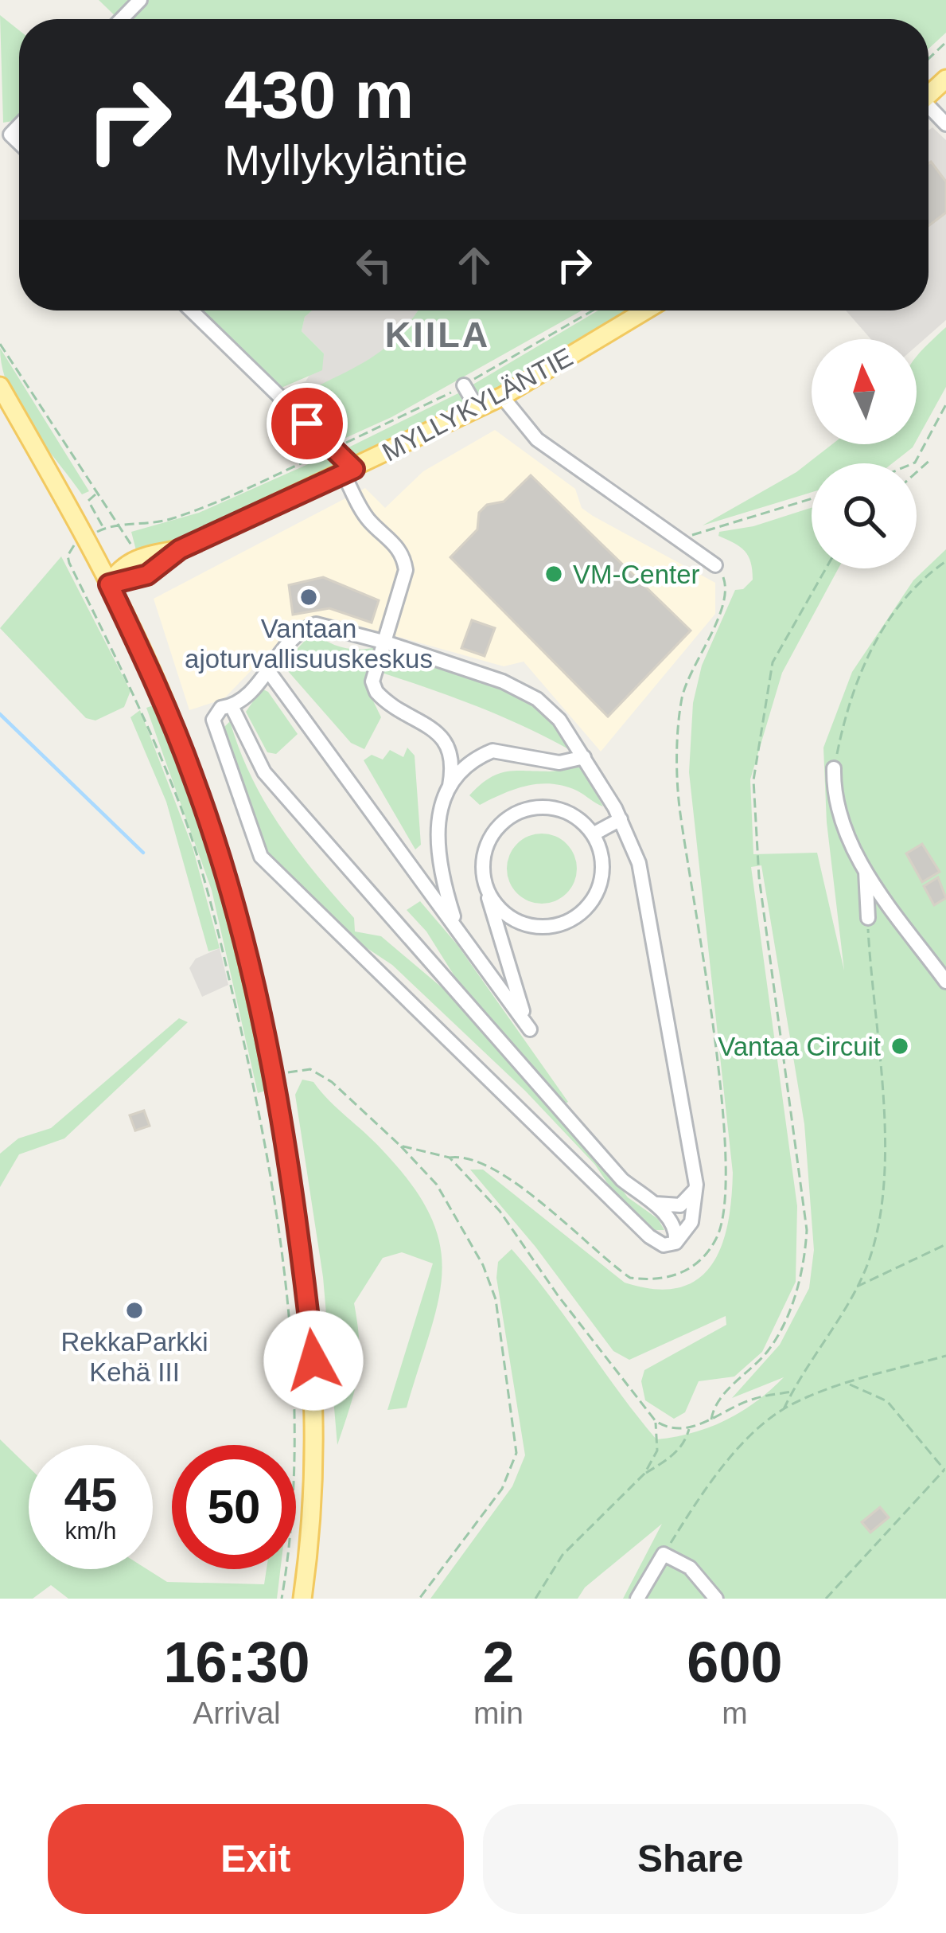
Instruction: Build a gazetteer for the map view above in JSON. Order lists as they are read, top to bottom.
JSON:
{
  "streets": {
    "main road": ["MYLLYKYLÄNTIE"]
  },
  "districts": ["KIILA"],
  "places": [
    "VM-Center",
    "Vantaan ajoturvallisuuskeskus",
    "Vantaa Circuit",
    "RekkaParkki Kehä III"
  ],
  "north": "top",
  "page": {
    "turn": ["430 m", "Myllykyläntie"],
    "speed": "45 km/h",
    "limit": "50",
    "eta": [
      "16:30",
      "Arrival",
      "2",
      "min",
      "600",
      "m"
    ],
    "buttons": ["Exit", "Share"]
  }
}
